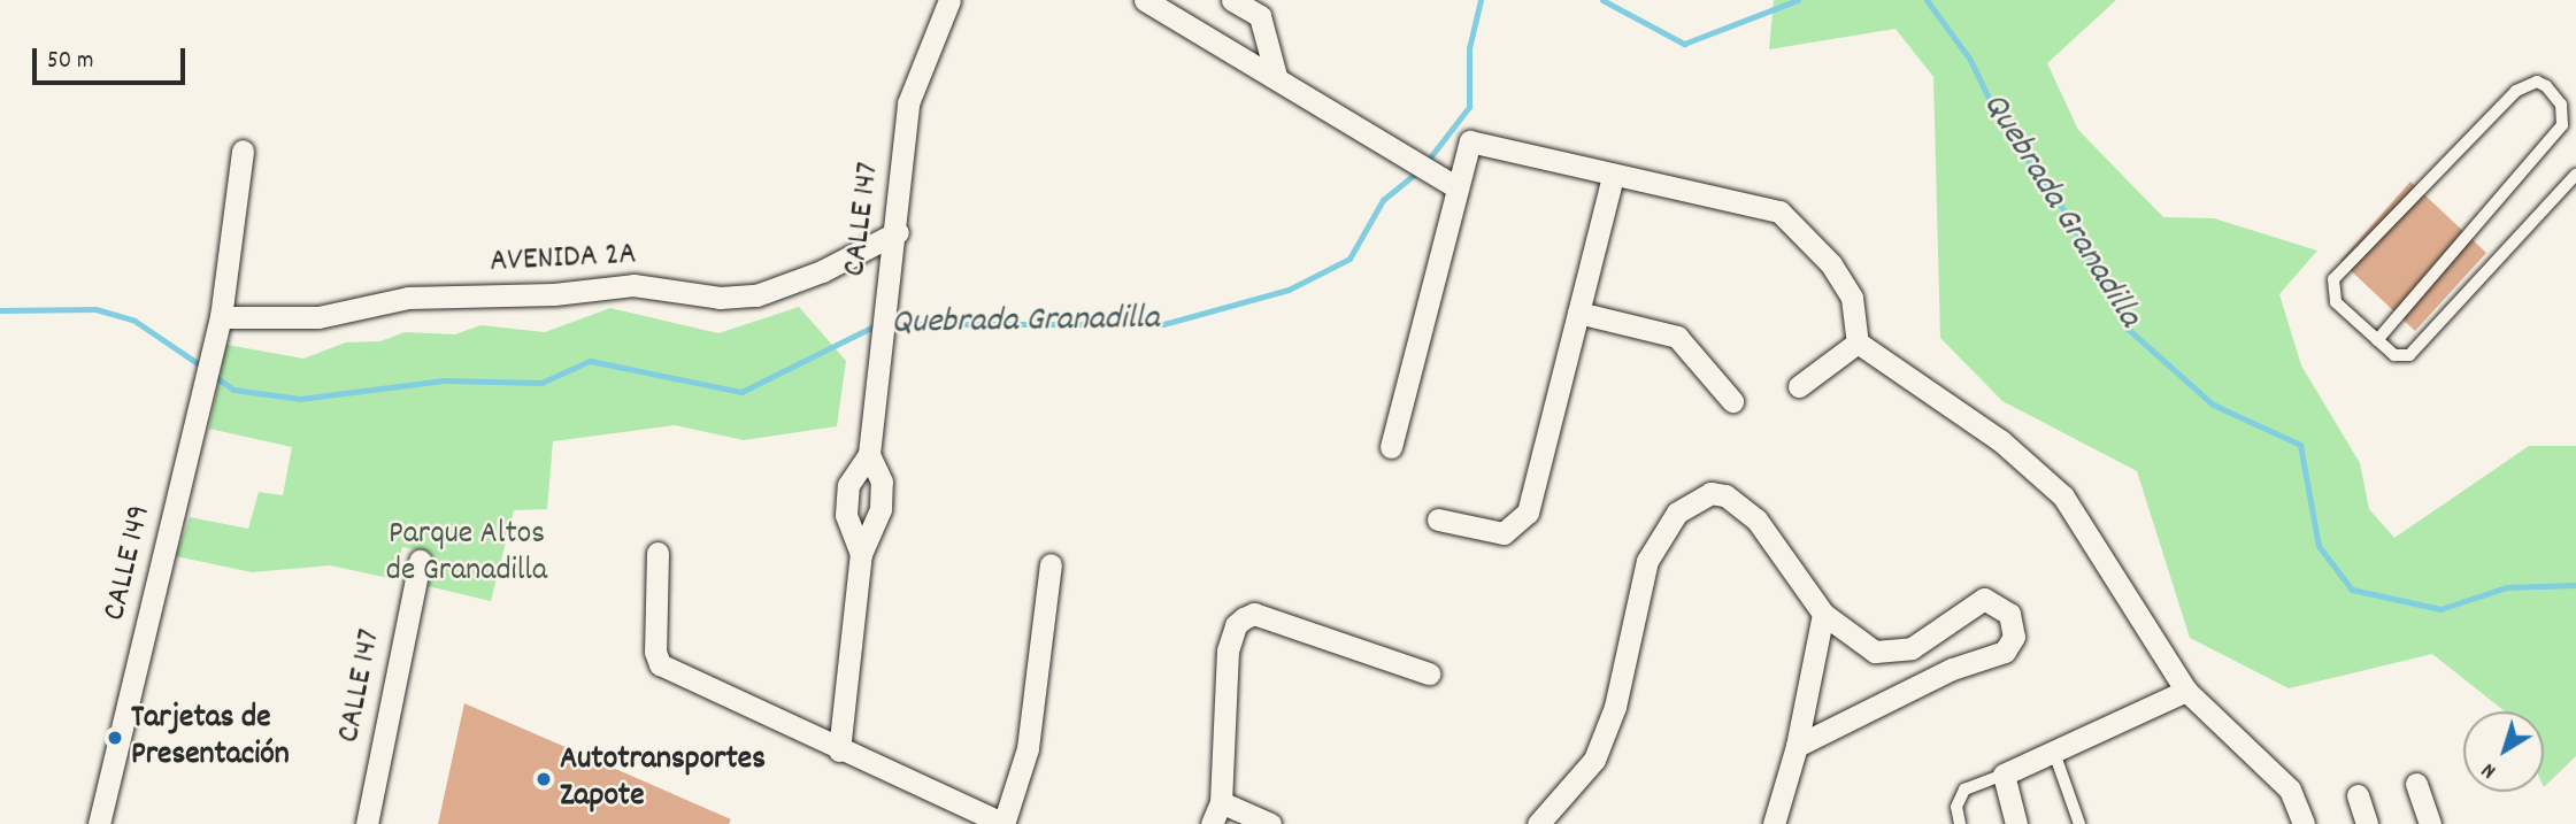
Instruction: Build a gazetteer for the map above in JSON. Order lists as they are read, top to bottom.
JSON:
{
  "streets": {
    "street": ["CALLE 147", "AVENIDA 2A", "CALLE 149"]
  },
  "crossings": [
    ["CALLE 147", "AVENIDA 2A"],
    ["AVENIDA 2A", "CALLE 149"]
  ],
  "water": ["Quebrada Granadilla"],
  "parks": ["Parque Altos de Granadilla"],
  "places": ["Tarjetas de Presentación", "Autotransportes Zapote"],
  "scale_bar": "50 m",
  "north": "bottom left"
}
